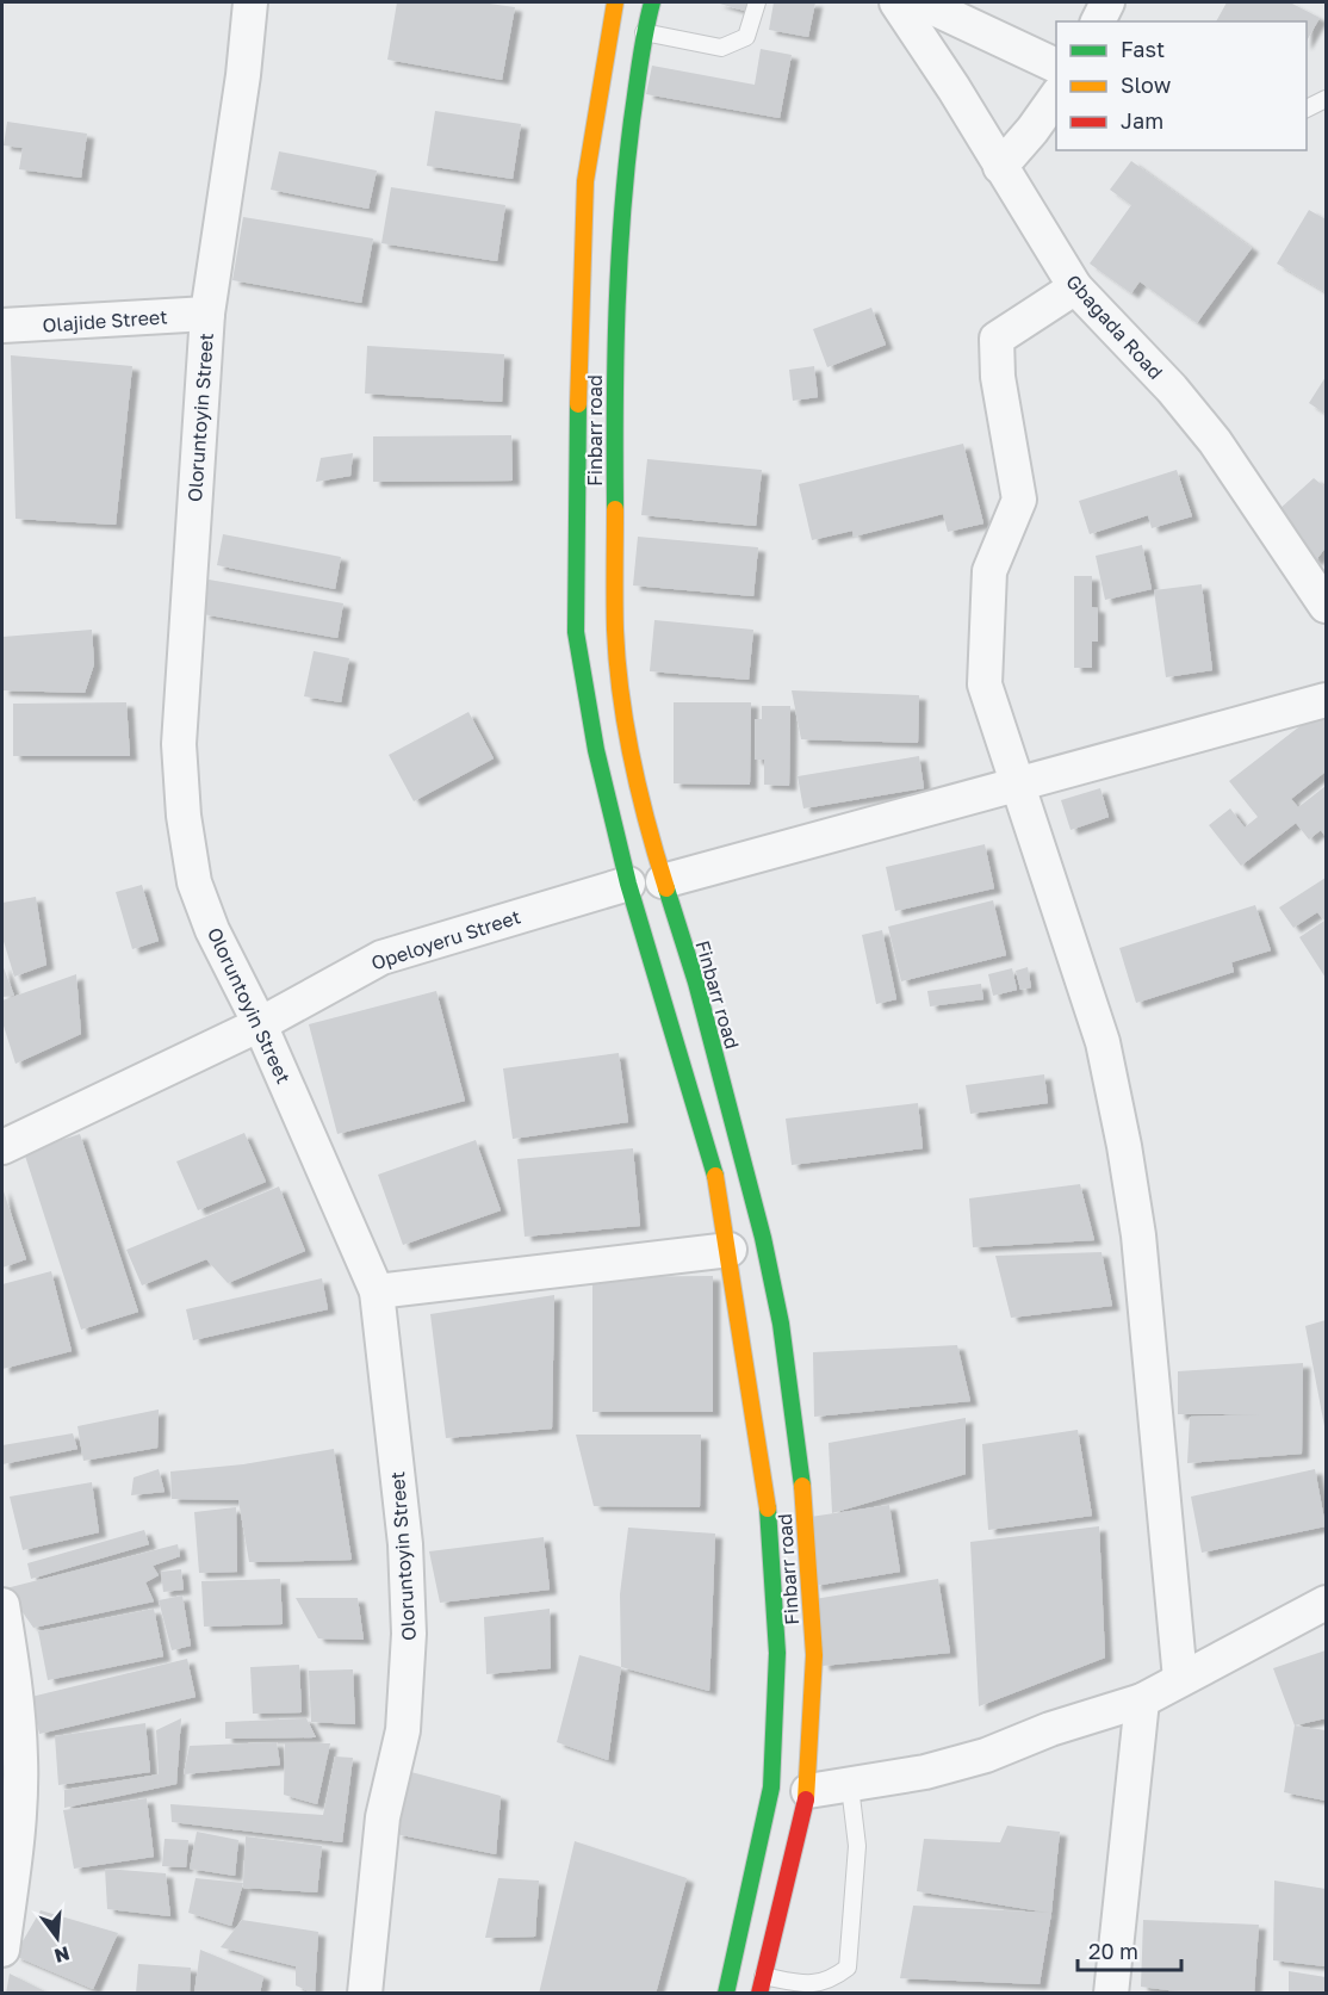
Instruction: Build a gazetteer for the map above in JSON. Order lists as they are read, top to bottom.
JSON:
{
  "streets": {
    "main road": ["Finbarr road"],
    "street": [
      "Olajide Street",
      "Gbagada Road",
      "Oloruntoyin Street",
      "Opeloyeru Street"
    ]
  },
  "crossings": [
    ["Olajide Street", "Oloruntoyin Street"],
    ["Oloruntoyin Street", "Opeloyeru Street"],
    ["Finbarr road", "Opeloyeru Street"]
  ],
  "legend": ["Fast", "Slow", "Jam"],
  "scale_bar": "20 m",
  "north": "bottom"
}
